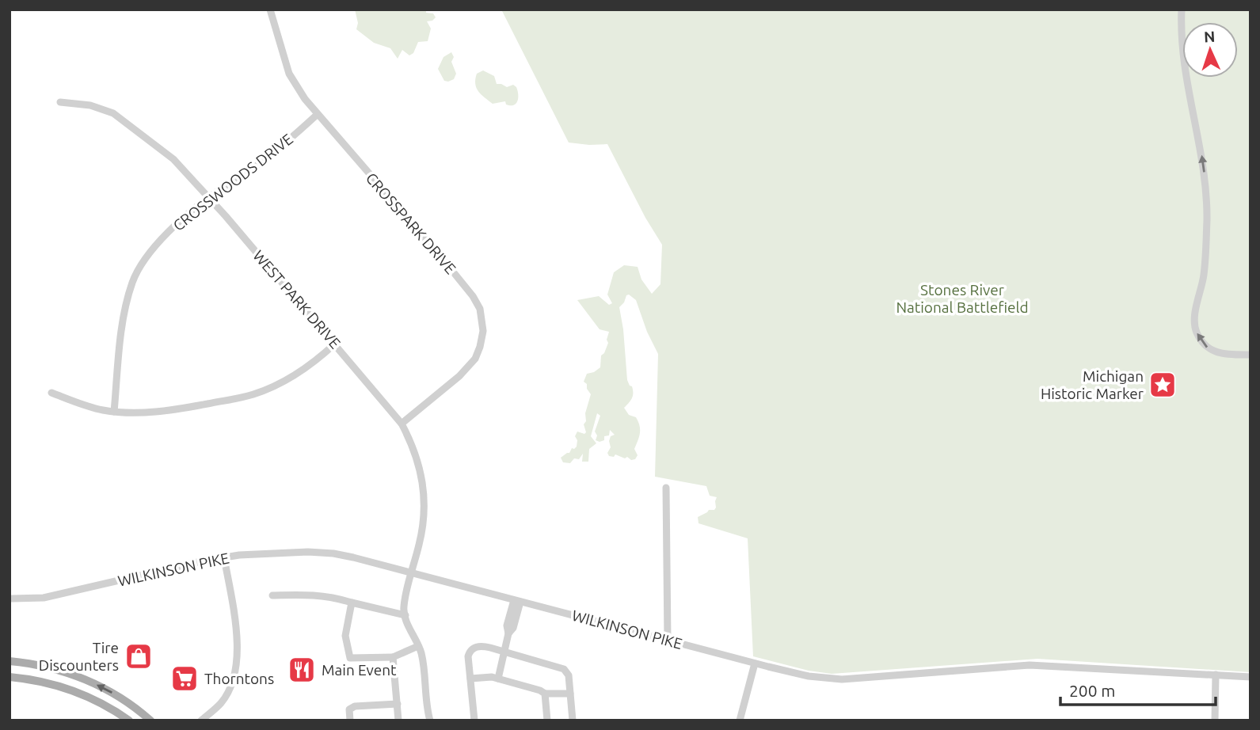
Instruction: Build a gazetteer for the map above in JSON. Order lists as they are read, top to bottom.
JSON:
{
  "streets": {
    "street": [
      "CROSSWOODS DRIVE",
      "CROSSPARK DRIVE",
      "WEST PARK DRIVE",
      "WILKINSON PIKE"
    ]
  },
  "crossings": [
    ["CROSSWOODS DRIVE", "CROSSPARK DRIVE"],
    ["CROSSWOODS DRIVE", "WEST PARK DRIVE"],
    ["CROSSPARK DRIVE", "WEST PARK DRIVE"],
    ["WEST PARK DRIVE", "WILKINSON PIKE"]
  ],
  "parks": ["Stones River National Battlefield"],
  "places": {
    "place": ["Michigan Historic Marker"],
    "shop": ["Tire Discounters"],
    "restaurant": ["Main Event"],
    "supermarket": ["Thorntons"]
  },
  "scale_bar": "200 m",
  "north": "top"
}
